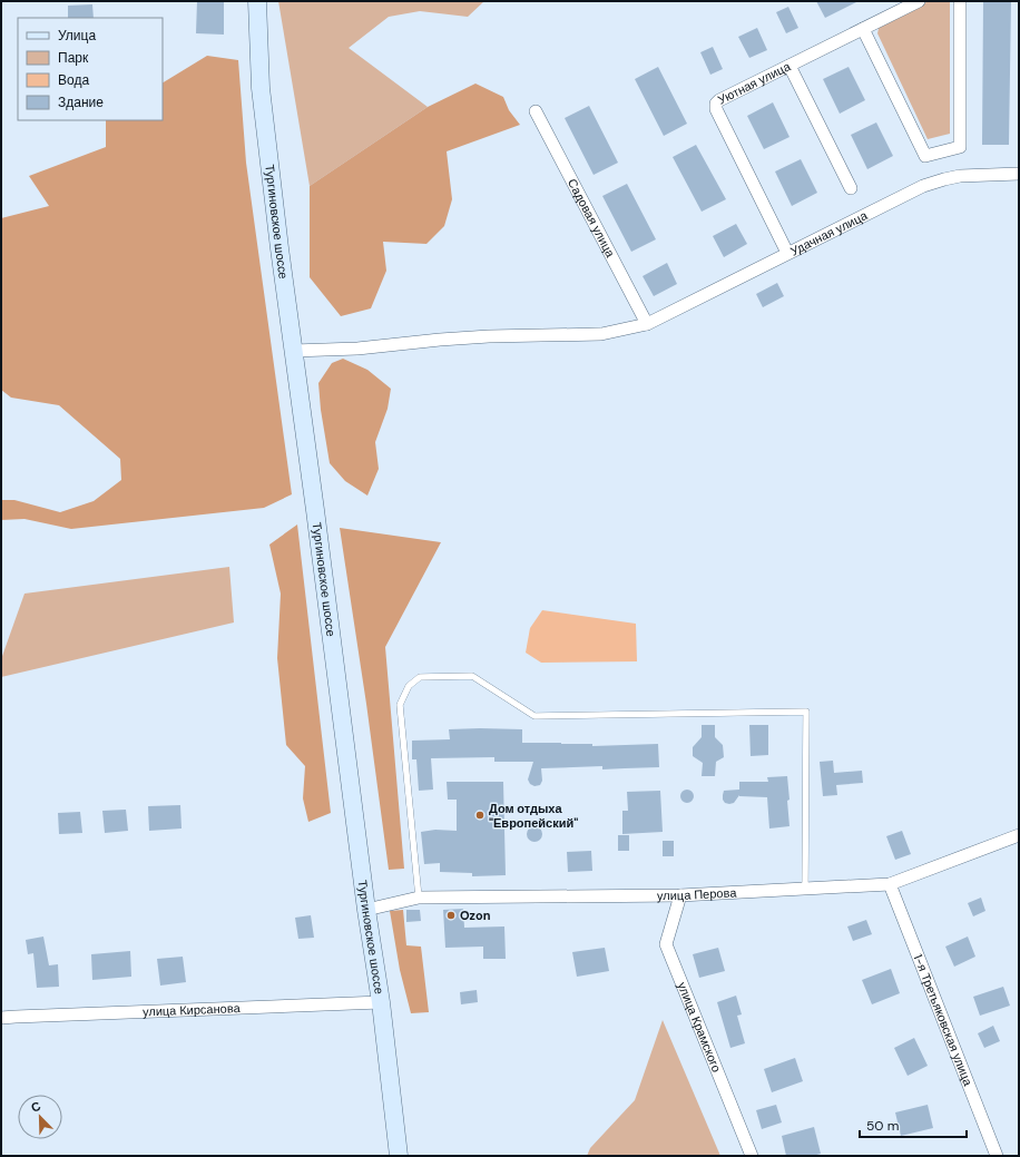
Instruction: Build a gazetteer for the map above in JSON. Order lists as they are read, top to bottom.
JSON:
{
  "streets": {
    "main road": ["Тургиновское шоссе"],
    "street": [
      "Уютная улица",
      "Садовая улица",
      "Удачная улица",
      "улица Перова",
      "улица Кирсанова",
      "1-я Третьяковская улица",
      "улица Крамского"
    ]
  },
  "crossings": [
    ["Уютная улица", "Удачная улица"],
    ["Садовая улица", "Удачная улица"],
    ["Тургиновское шоссе", "Удачная улица"],
    ["Тургиновское шоссе", "улица Перова"],
    ["Тургиновское шоссе", "улица Кирсанова"],
    ["улица Перова", "1-я Третьяковская улица"],
    ["улица Перова", "улица Крамского"]
  ],
  "places": ["Дом отдыха \"Европейский\"", "Ozon"],
  "legend": [
    "Улица",
    "Парк",
    "Вода",
    "Здание"
  ],
  "scale_bar": "50 m",
  "north": "top left"
}
